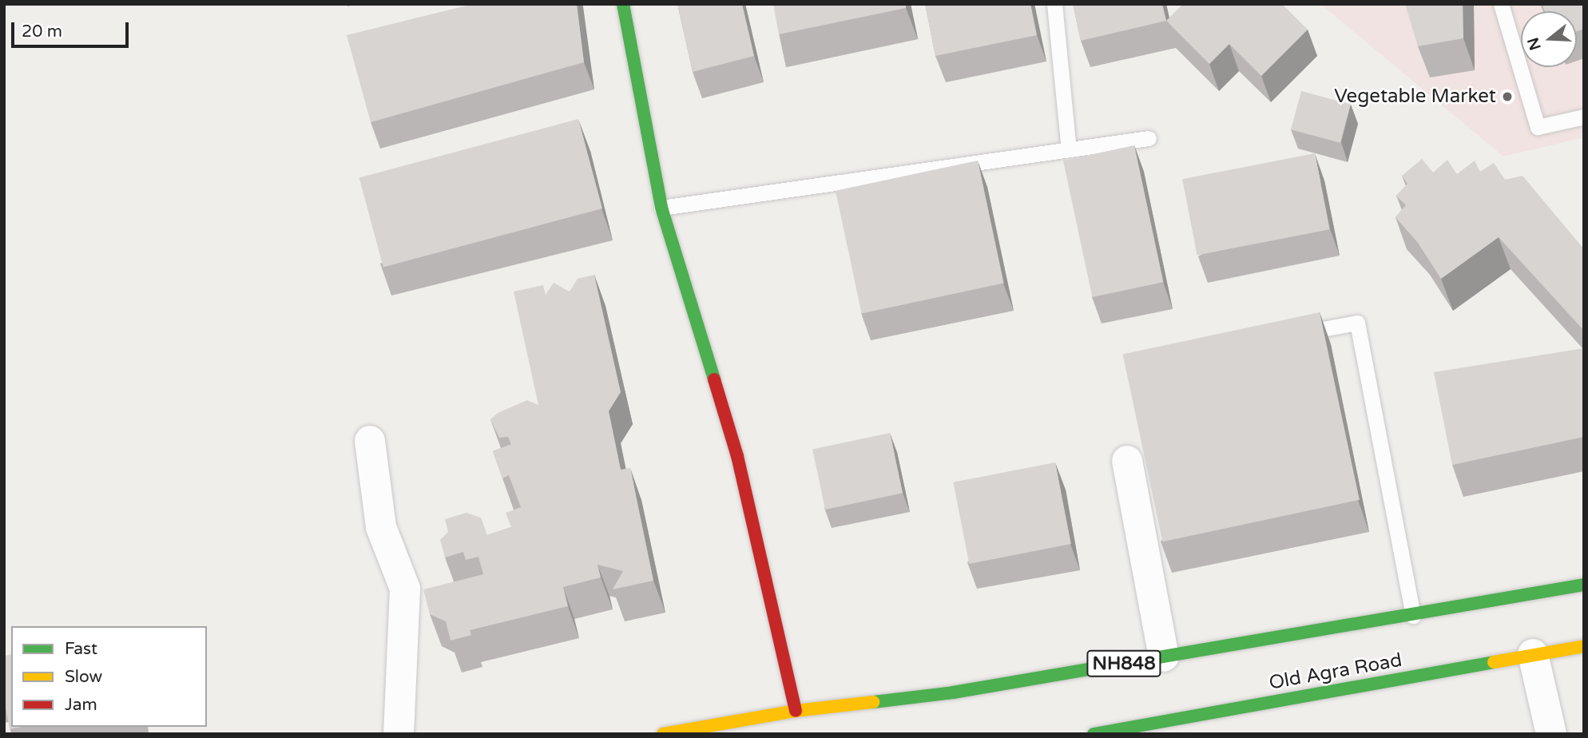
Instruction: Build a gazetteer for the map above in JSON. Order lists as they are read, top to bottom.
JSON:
{
  "streets": {
    "main road": ["NH848", "Old Agra Road"]
  },
  "places": ["Vegetable Market"],
  "legend": ["Fast", "Slow", "Jam"],
  "scale_bar": "20 m",
  "north": "left"
}
